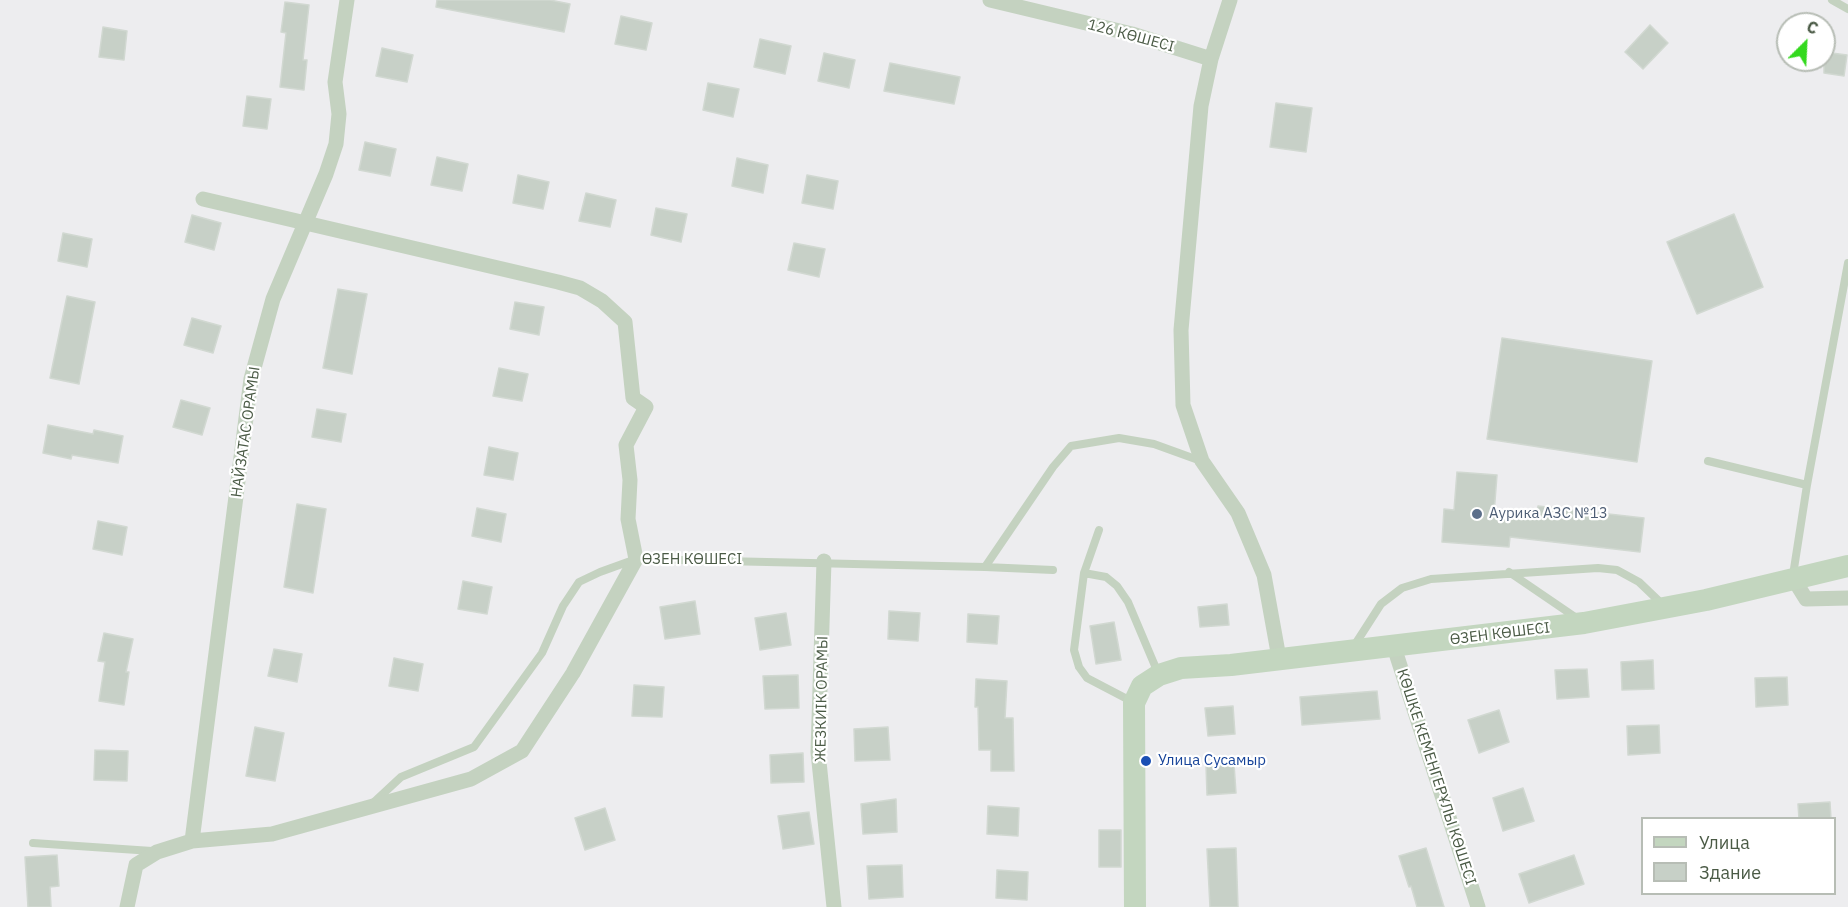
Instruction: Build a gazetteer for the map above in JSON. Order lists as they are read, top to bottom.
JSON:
{
  "streets": {
    "main road": ["ӨЗЕН КӨШЕСІ"],
    "street": [
      "126 КӨШЕСІ",
      "НАЙЗАТАС ОРАМЫ",
      "ЖЕЗКИІК ОРАМЫ",
      "КӨШКЕ КЕМЕНГЕРҰЛЫ КӨШЕСІ"
    ]
  },
  "crossings": [
    ["ӨЗЕН КӨШЕСІ", "ЖЕЗКИІК ОРАМЫ"],
    ["ӨЗЕН КӨШЕСІ", "КӨШКЕ КЕМЕНГЕРҰЛЫ КӨШЕСІ"]
  ],
  "places": ["Аурика АЗС №13", "Улица Сусамыр"],
  "legend": ["Улица", "Здание"],
  "north": "top right"
}
